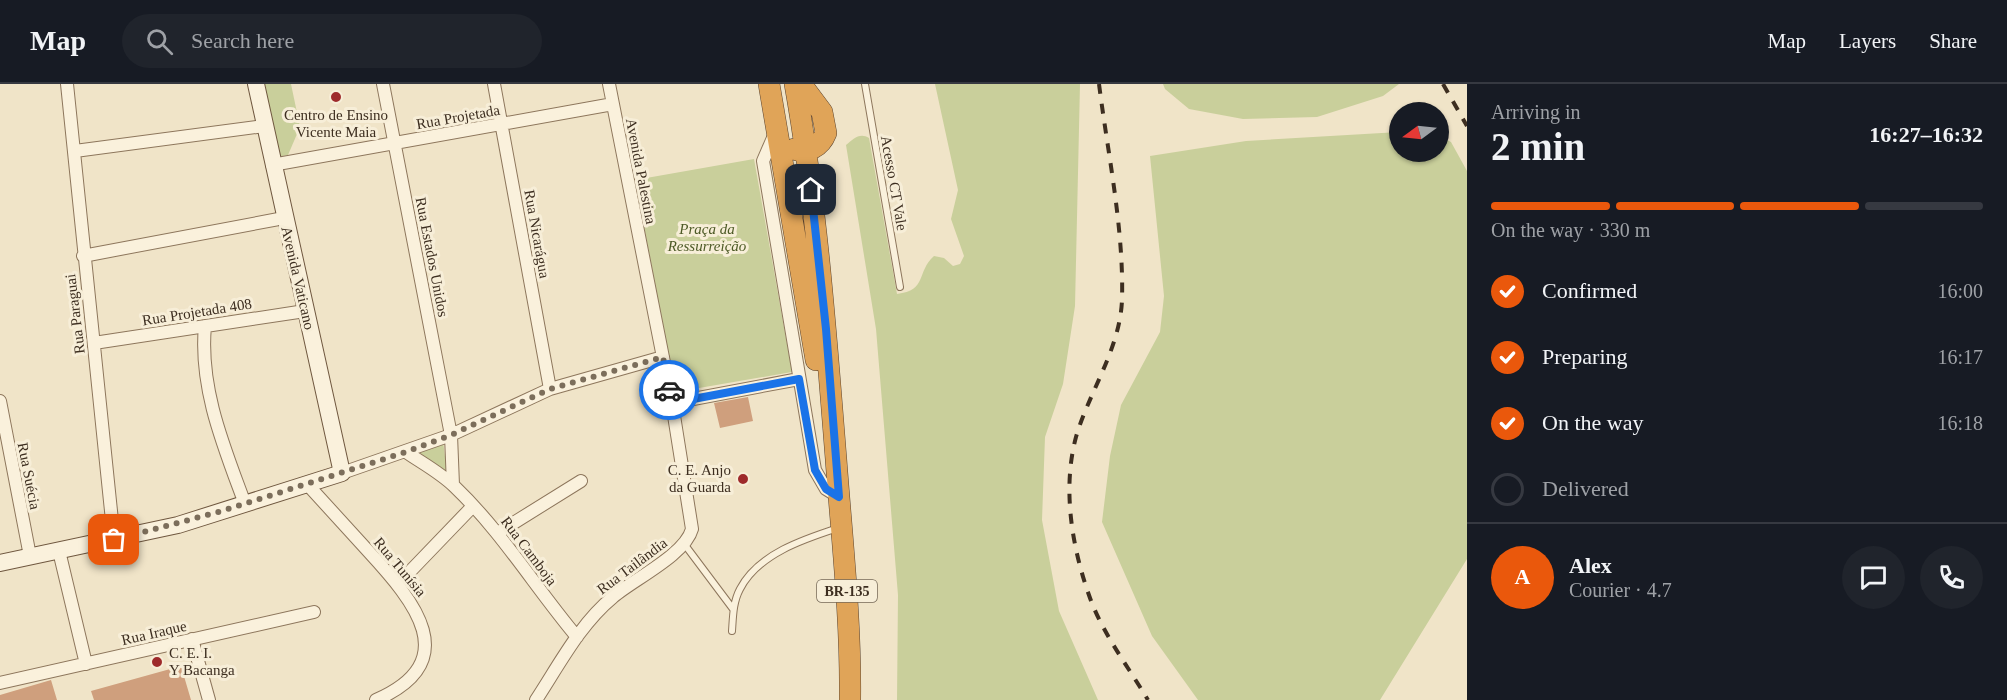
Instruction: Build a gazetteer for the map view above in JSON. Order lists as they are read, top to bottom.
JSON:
{
  "streets": {
    "highway": ["BR-135"],
    "street": [
      "Rua Projetada",
      "Avenida Palestina",
      "Rua Nicarágua",
      "Rua Estados Unidos",
      "Avenida Vaticano",
      "Rua Projetada 408",
      "Rua Paraguai",
      "Rua Suécia",
      "Rua Camboja",
      "Rua Tailândia",
      "Rua Tunísia",
      "Rua Iraque"
    ],
    "lane": ["Acesso CT Vale"]
  },
  "crossings": [
    ["Rua Projetada", "Avenida Palestina"],
    ["Rua Projetada", "Rua Nicarágua"],
    ["Rua Projetada", "Rua Estados Unidos"],
    ["Rua Projetada", "Avenida Vaticano"],
    ["Avenida Palestina", "Rua Tailândia"],
    ["Avenida Vaticano", "Rua Projetada 408"],
    ["Rua Projetada 408", "Rua Paraguai"],
    ["Rua Camboja", "Rua Tailândia"]
  ],
  "parks": ["Praça da Ressurreição"],
  "places": ["Centro de Ensino Vicente Maia", "C. E. Anjo da Guarda", "C. E. I. Y Bacanga"],
  "north": "left",
  "page": {
    "header": "Map",
    "search": "Search here",
    "nav": ["Map", "Layers", "Share"],
    "heading": ["2 min", "Arriving in", "16:27–16:32"],
    "panel": ["Alex", "Courier · 4.7"],
    "bar": "On the way · 330 m",
    "list": [
      ["Confirmed", "16:00"],
      ["Preparing", "16:17"],
      ["On the way", "16:18"],
      "Delivered"
    ],
    "round": "A"
  }
}
